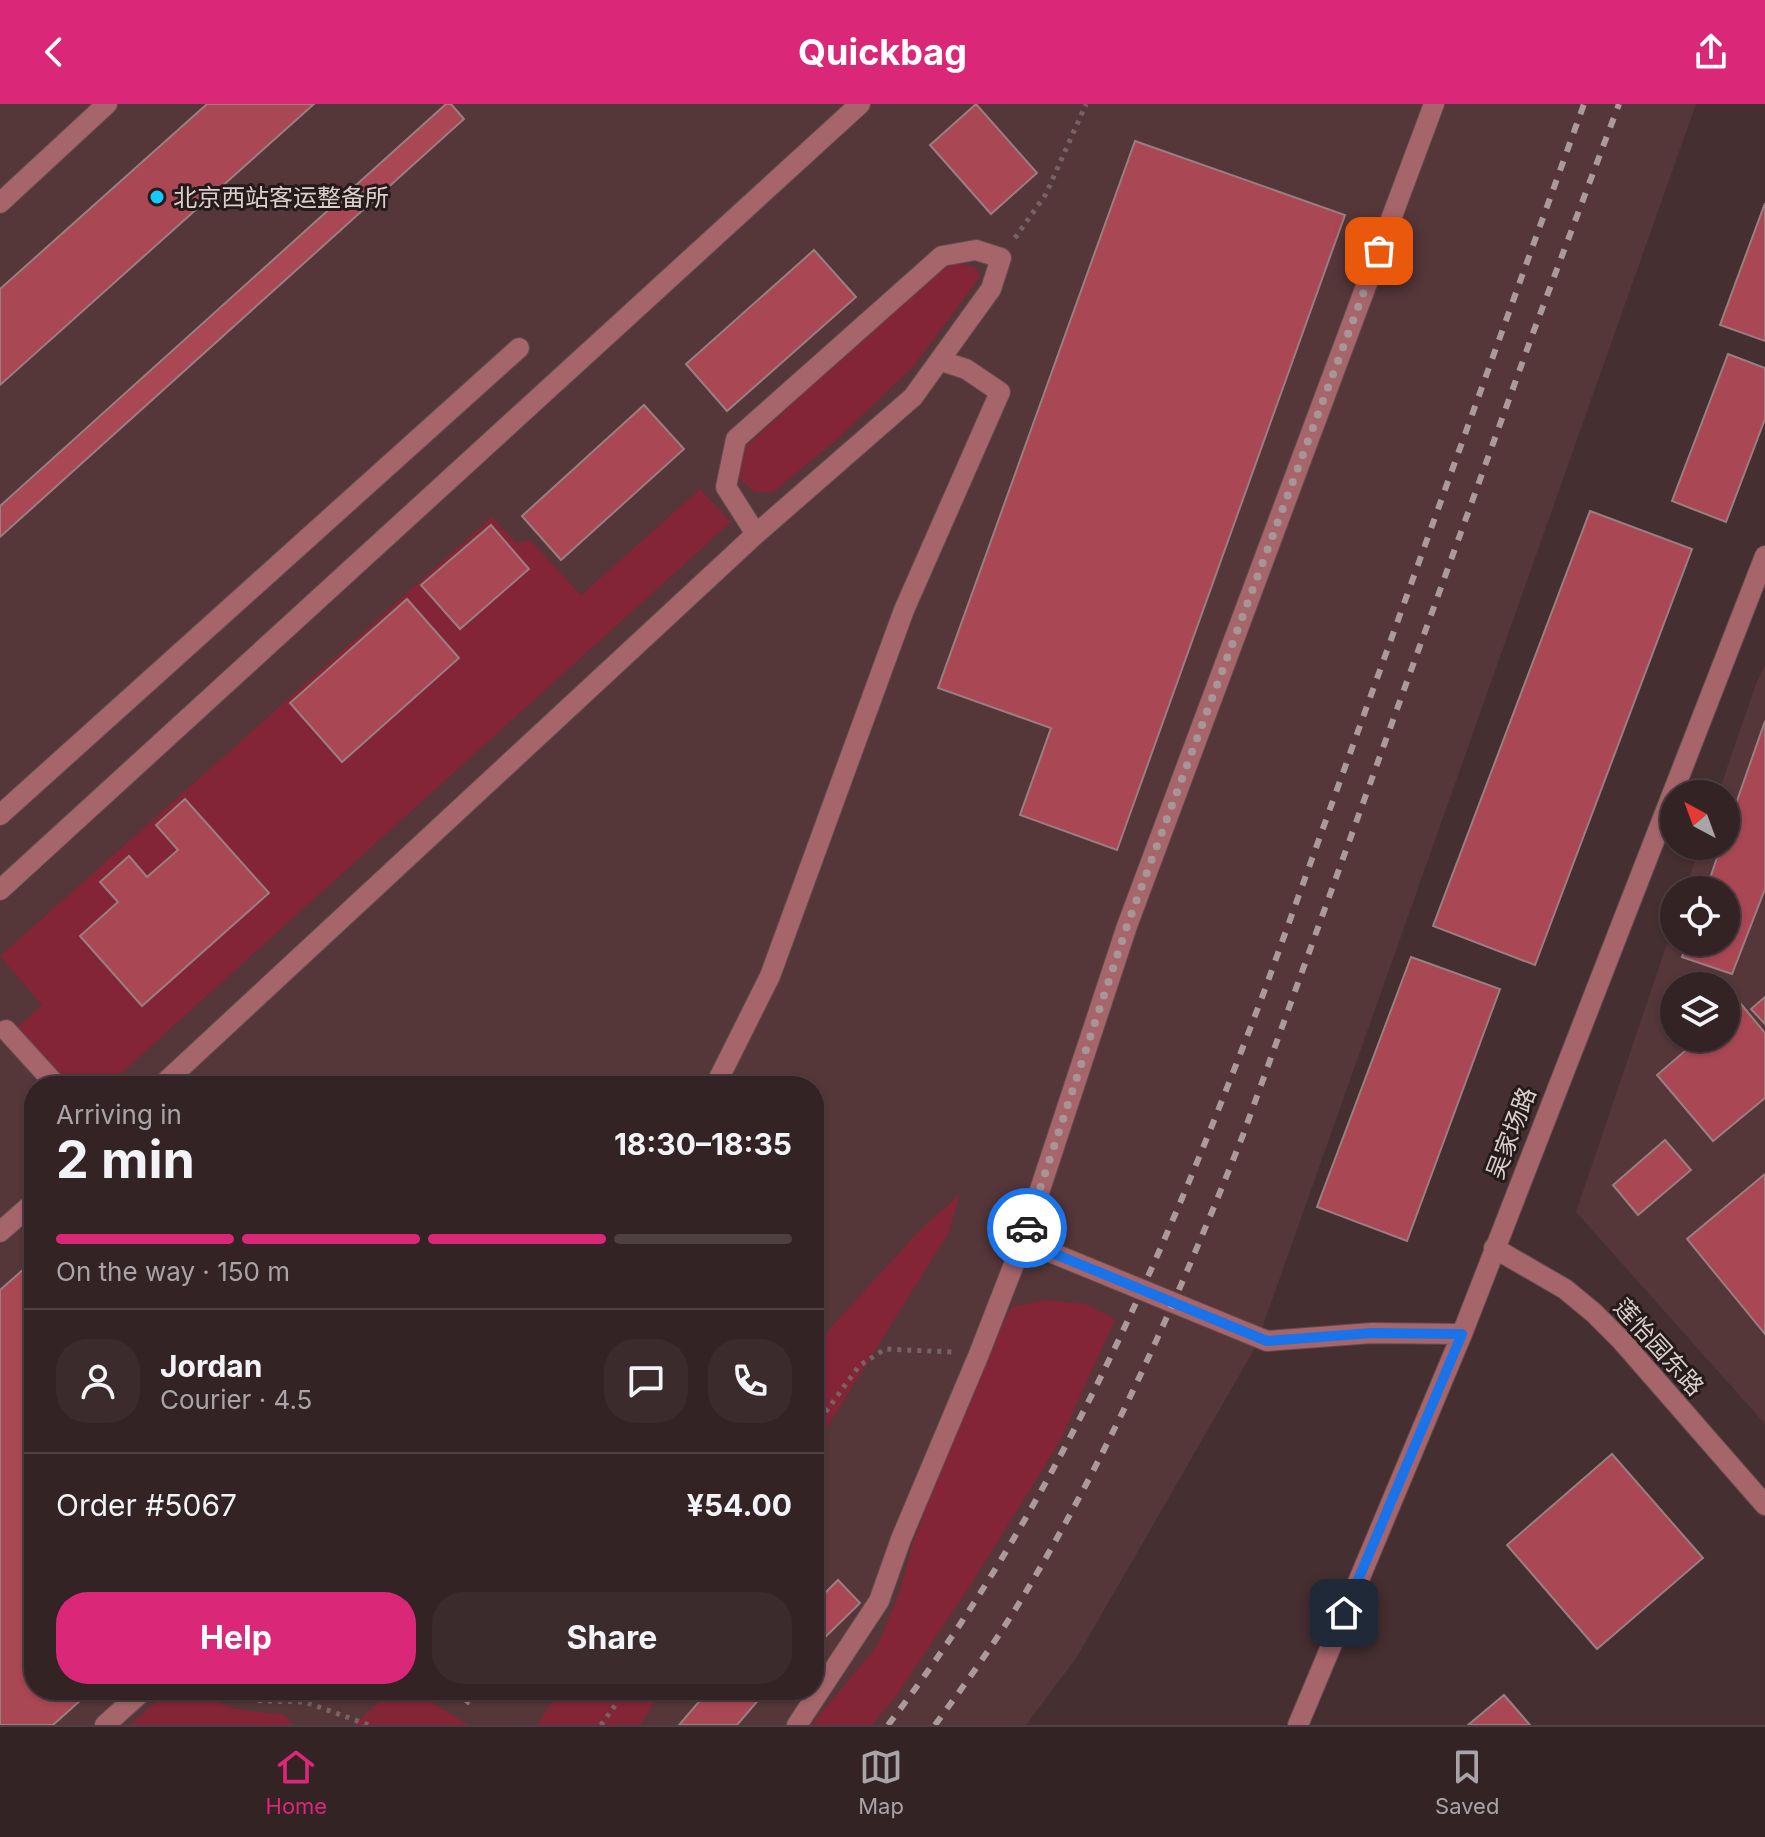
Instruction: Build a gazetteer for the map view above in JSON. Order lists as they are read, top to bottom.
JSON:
{
  "streets": {
    "street": ["吴家场路", "莲怡园东路"]
  },
  "crossings": [
    ["吴家场路", "莲怡园东路"]
  ],
  "places": ["北京西站客运整备所"],
  "north": "top left",
  "page": {
    "header": "Quickbag",
    "heading": ["2 min", "Arriving in", "18:30–18:35"],
    "panel": [
      "Jordan",
      "Courier · 4.5",
      "Order #5067",
      "¥54.00"
    ],
    "bar": "On the way · 150 m",
    "buttons": ["Help", "Share"],
    "tabs": ["Home", "Map", "Saved"]
  }
}
